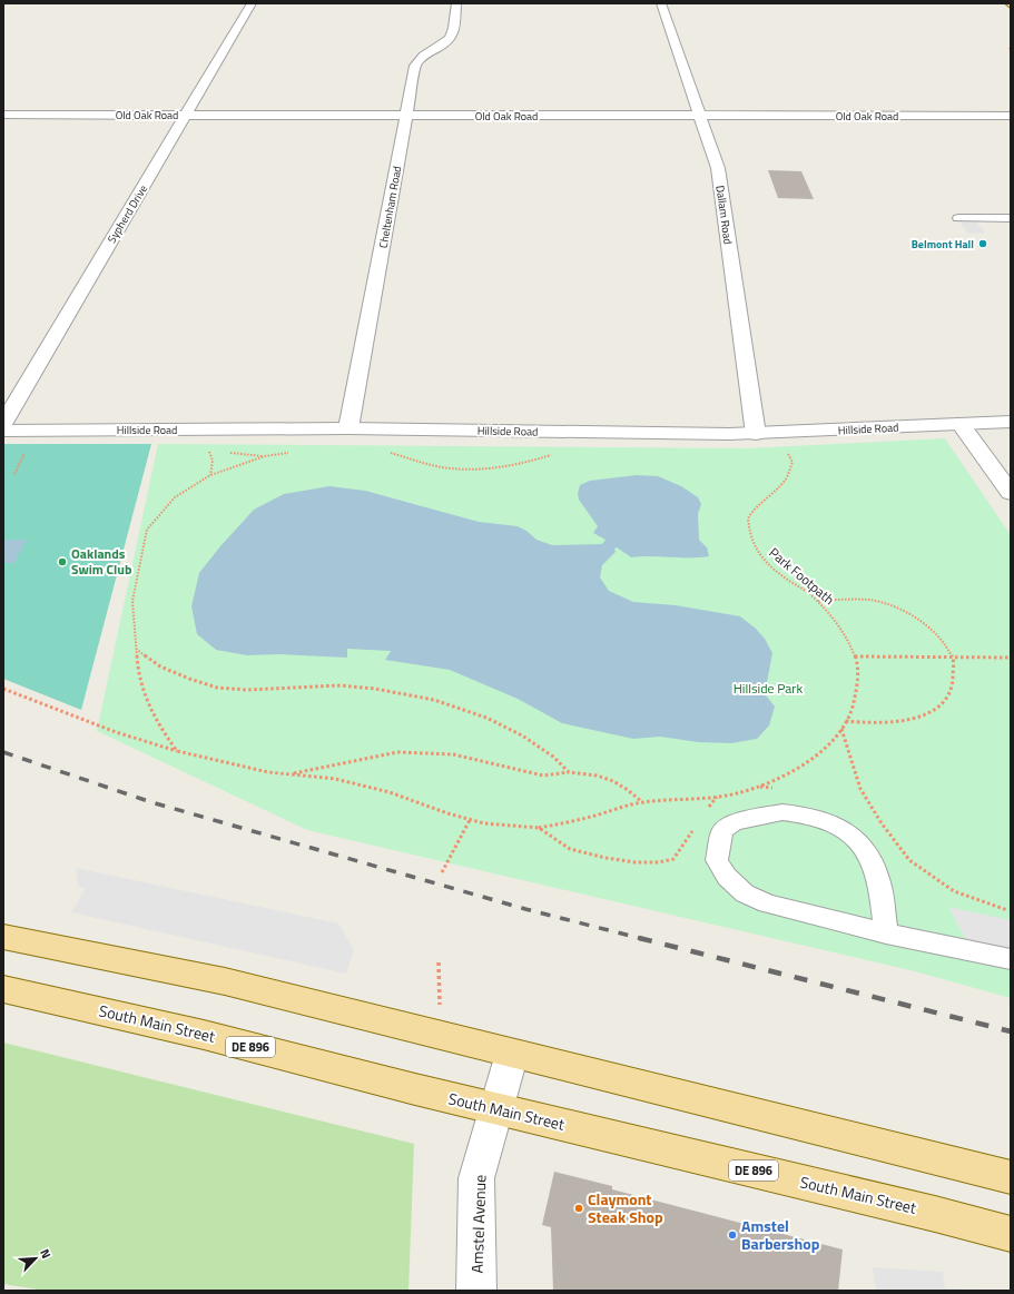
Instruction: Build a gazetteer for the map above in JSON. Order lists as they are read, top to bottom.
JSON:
{
  "streets": {
    "main road": ["South Main Street", "DE 896"],
    "street": [
      "Old Oak Road",
      "Cheltenham Road",
      "Sypherd Drive",
      "Dallam Road",
      "Hillside Road",
      "Amstel Avenue"
    ],
    "path": ["Park Footpath"]
  },
  "crossings": [
    ["Old Oak Road", "Cheltenham Road"],
    ["Old Oak Road", "Sypherd Drive"],
    ["Old Oak Road", "Dallam Road"],
    ["Cheltenham Road", "Hillside Road"],
    ["Dallam Road", "Hillside Road"],
    ["South Main Street", "Amstel Avenue"]
  ],
  "parks": ["Hillside Park"],
  "places": [
    "Belmont Hall",
    "Oaklands Swim Club",
    "Claymont Steak Shop",
    "Amstel Barbershop"
  ],
  "north": "top right"
}
